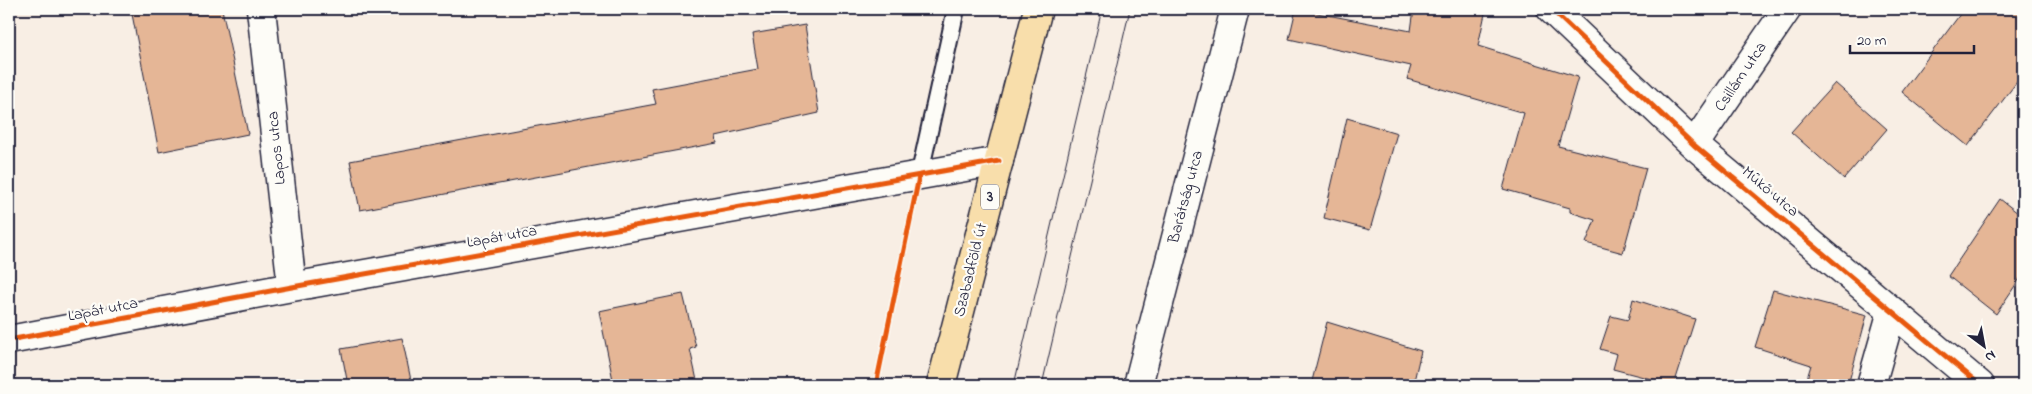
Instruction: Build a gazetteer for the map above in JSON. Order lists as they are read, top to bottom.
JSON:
{
  "streets": {
    "main road": ["3", "Szabadföld út"],
    "street": [
      "Csillám utca",
      "Lapos utca",
      "Műkő utca",
      "Barátság utca",
      "Lapát utca"
    ]
  },
  "crossings": [
    ["Csillám utca", "Műkő utca"],
    ["Lapos utca", "Lapát utca"],
    ["Lapát utca", "Szabadföld út"]
  ],
  "scale_bar": "20 m",
  "north": "bottom right"
}
